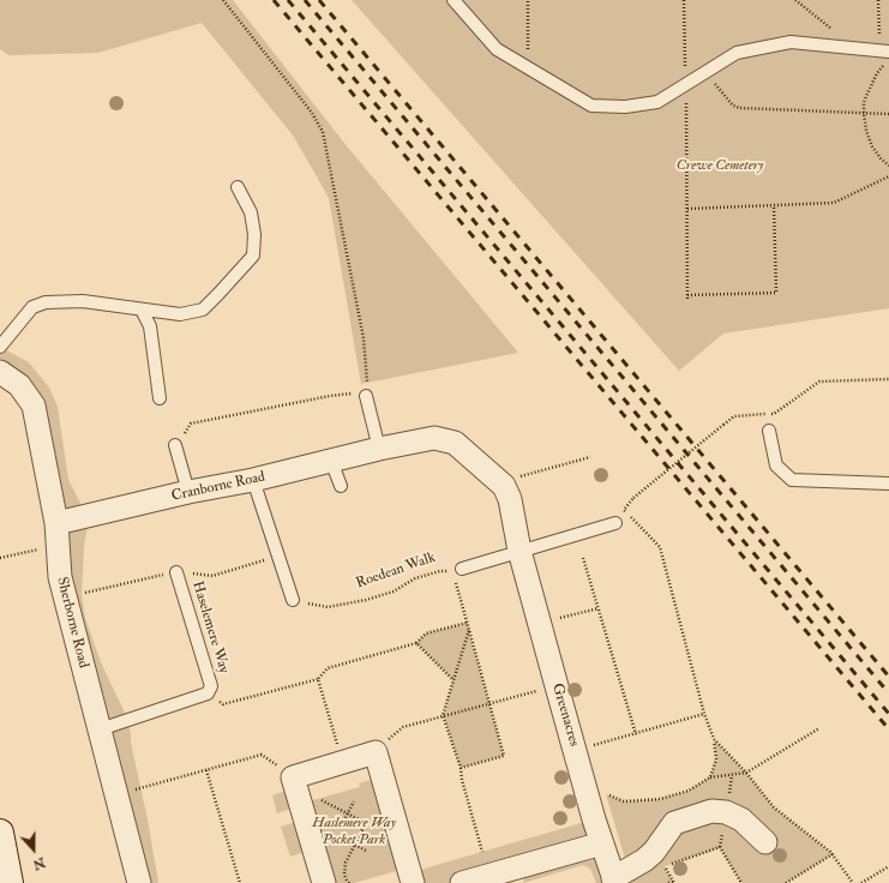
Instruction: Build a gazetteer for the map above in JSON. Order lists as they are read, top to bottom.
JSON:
{
  "streets": {
    "street": ["Cranborne Road", "Sherborne Road", "Greenacres"],
    "lane": ["Haselemere Way"],
    "path": ["Roedean Walk"]
  },
  "crossings": [
    ["Cranborne Road", "Sherborne Road"],
    ["Cranborne Road", "Greenacres"],
    ["Sherborne Road", "Haselemere Way"]
  ],
  "parks": ["Crewe Cemetery", "Haslemere Way Pocket Park"],
  "north": "bottom"
}
